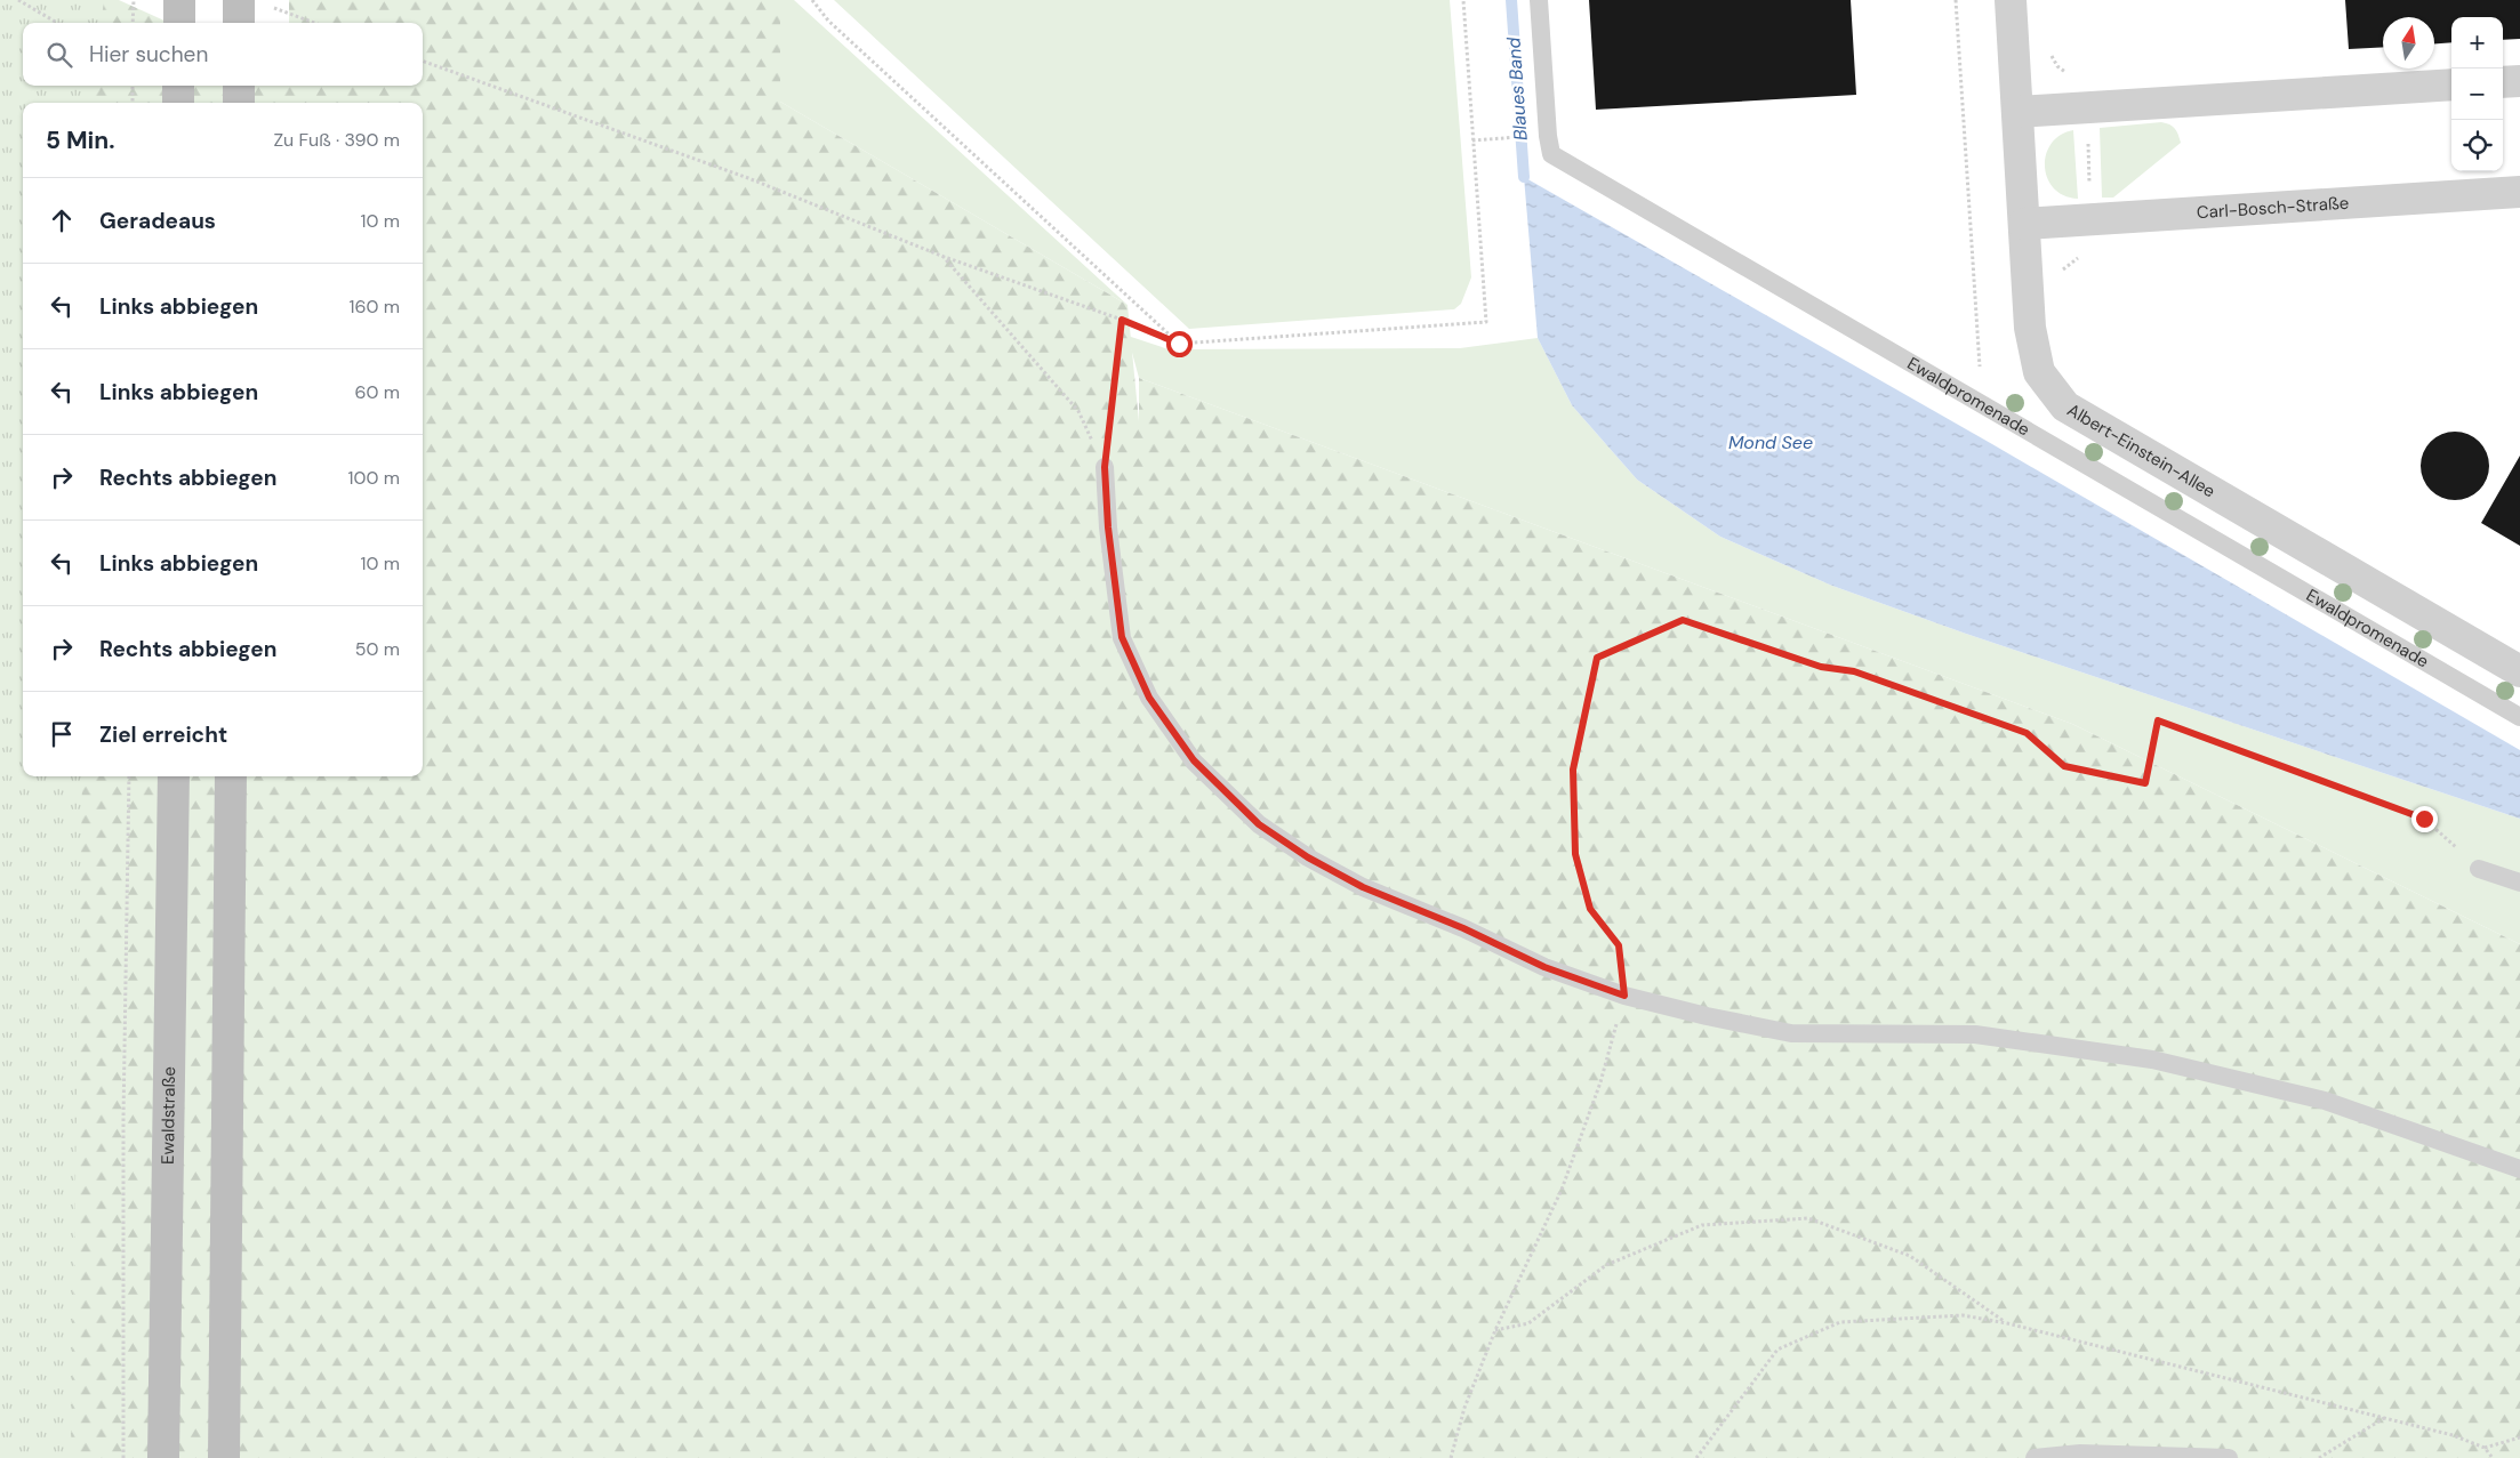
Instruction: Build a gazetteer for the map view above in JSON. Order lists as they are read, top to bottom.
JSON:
{
  "streets": {
    "main road": ["Ewaldstraße"],
    "street": ["Carl-Bosch-Straße", "Albert-Einstein-Allee"],
    "lane": ["Ewaldpromenade"]
  },
  "crossings": [
    ["Carl-Bosch-Straße", "Albert-Einstein-Allee"]
  ],
  "water": ["Blaues Band", "Mond See"],
  "north": "top",
  "page": {
    "map_buttons": ["+", "−"],
    "search": "Hier suchen",
    "heading": ["5 Min.", "Zu Fuß · 390 m"],
    "list": [
      ["Geradeaus", "10 m"],
      ["Links abbiegen", "160 m"],
      ["Links abbiegen", "60 m"],
      ["Rechts abbiegen", "100 m"],
      ["Links abbiegen", "10 m"],
      ["Rechts abbiegen", "50 m"],
      "Ziel erreicht"
    ]
  }
}
